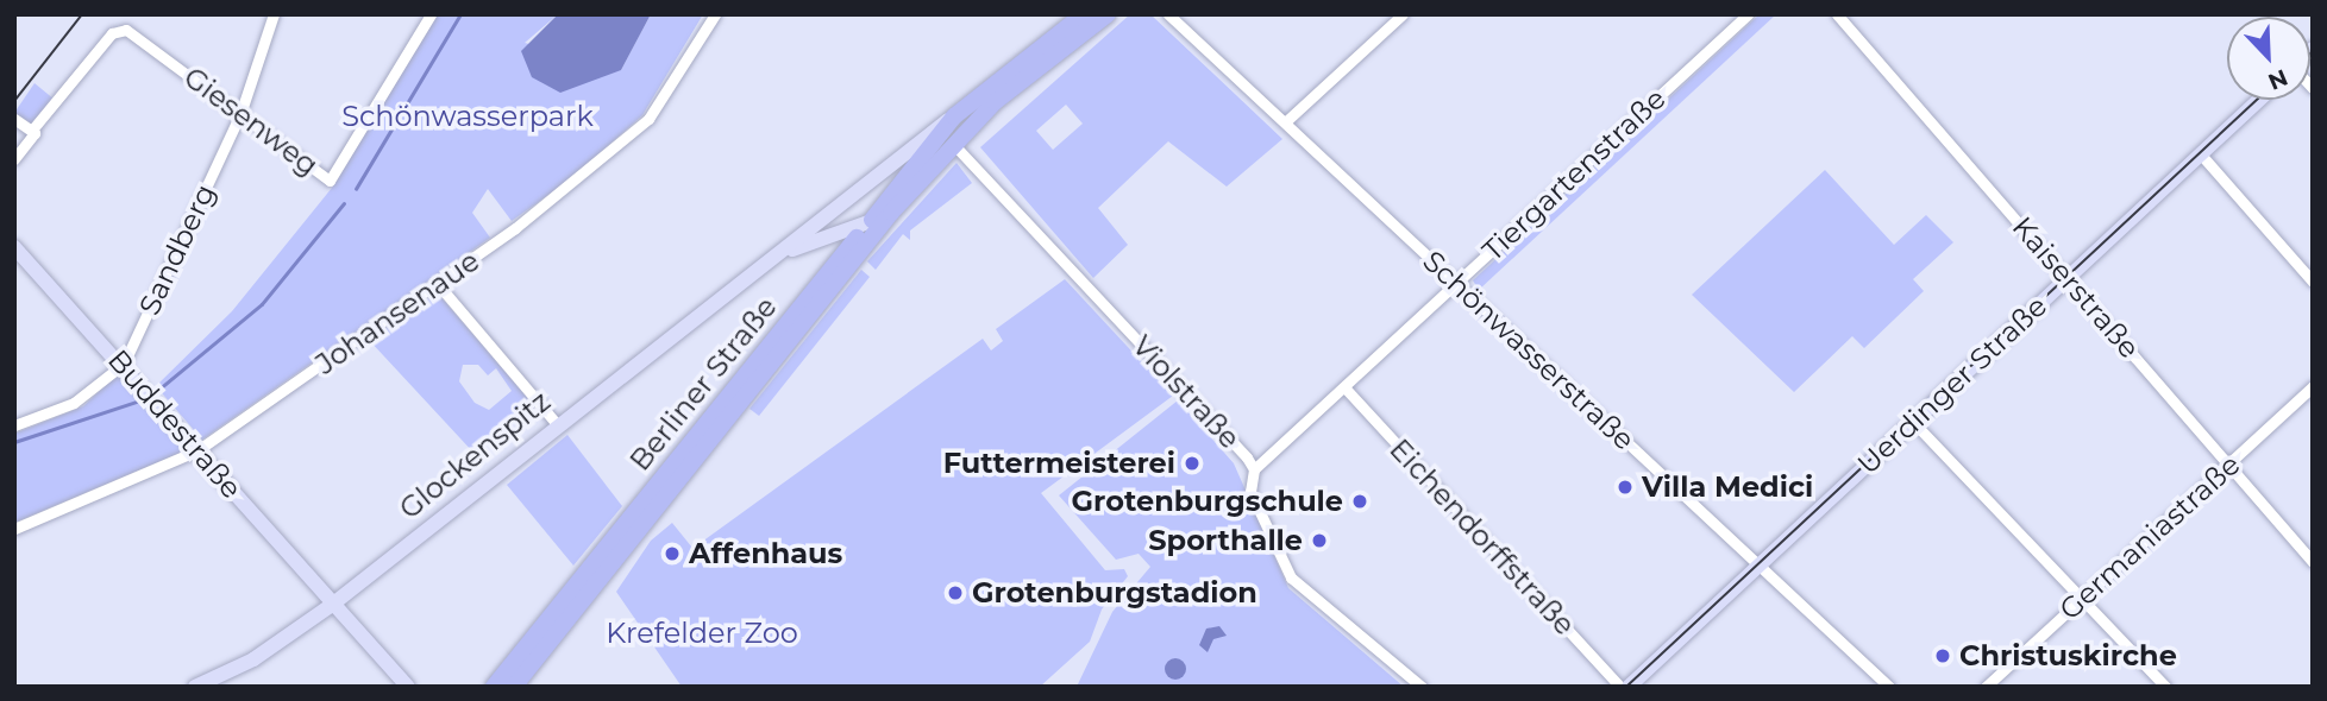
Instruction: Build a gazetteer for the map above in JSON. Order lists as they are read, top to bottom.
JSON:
{
  "streets": {
    "main road": [
      "Berliner Straße",
      "Uerdinger Straße",
      "Buddestraße",
      "Glockenspitz"
    ],
    "street": [
      "Giesenweg",
      "Tiergartenstraße",
      "Sandberg",
      "Kaiserstraße",
      "Johansenaue",
      "Schönwasserstraße",
      "Violstraße",
      "Eichendorffstraße",
      "Germaniastraße"
    ]
  },
  "crossings": [
    ["Giesenweg", "Sandberg"],
    ["Tiergartenstraße", "Schönwasserstraße"],
    ["Tiergartenstraße", "Violstraße"],
    ["Tiergartenstraße", "Eichendorffstraße"],
    ["Sandberg", "Buddestraße"],
    ["Kaiserstraße", "Uerdinger Straße"],
    ["Kaiserstraße", "Germaniastraße"],
    ["Johansenaue", "Buddestraße"],
    ["Schönwasserstraße", "Uerdinger Straße"],
    ["Berliner Straße", "Violstraße"],
    ["Berliner Straße", "Glockenspitz"],
    ["Buddestraße", "Glockenspitz"]
  ],
  "parks": ["Schönwasserpark", "Krefelder Zoo"],
  "places": [
    "Futtermeisterei",
    "Villa Medici",
    "Grotenburgschule",
    "Sporthalle",
    "Affenhaus",
    "Grotenburgstadion",
    "Christuskirche"
  ],
  "north": "bottom right"
}
